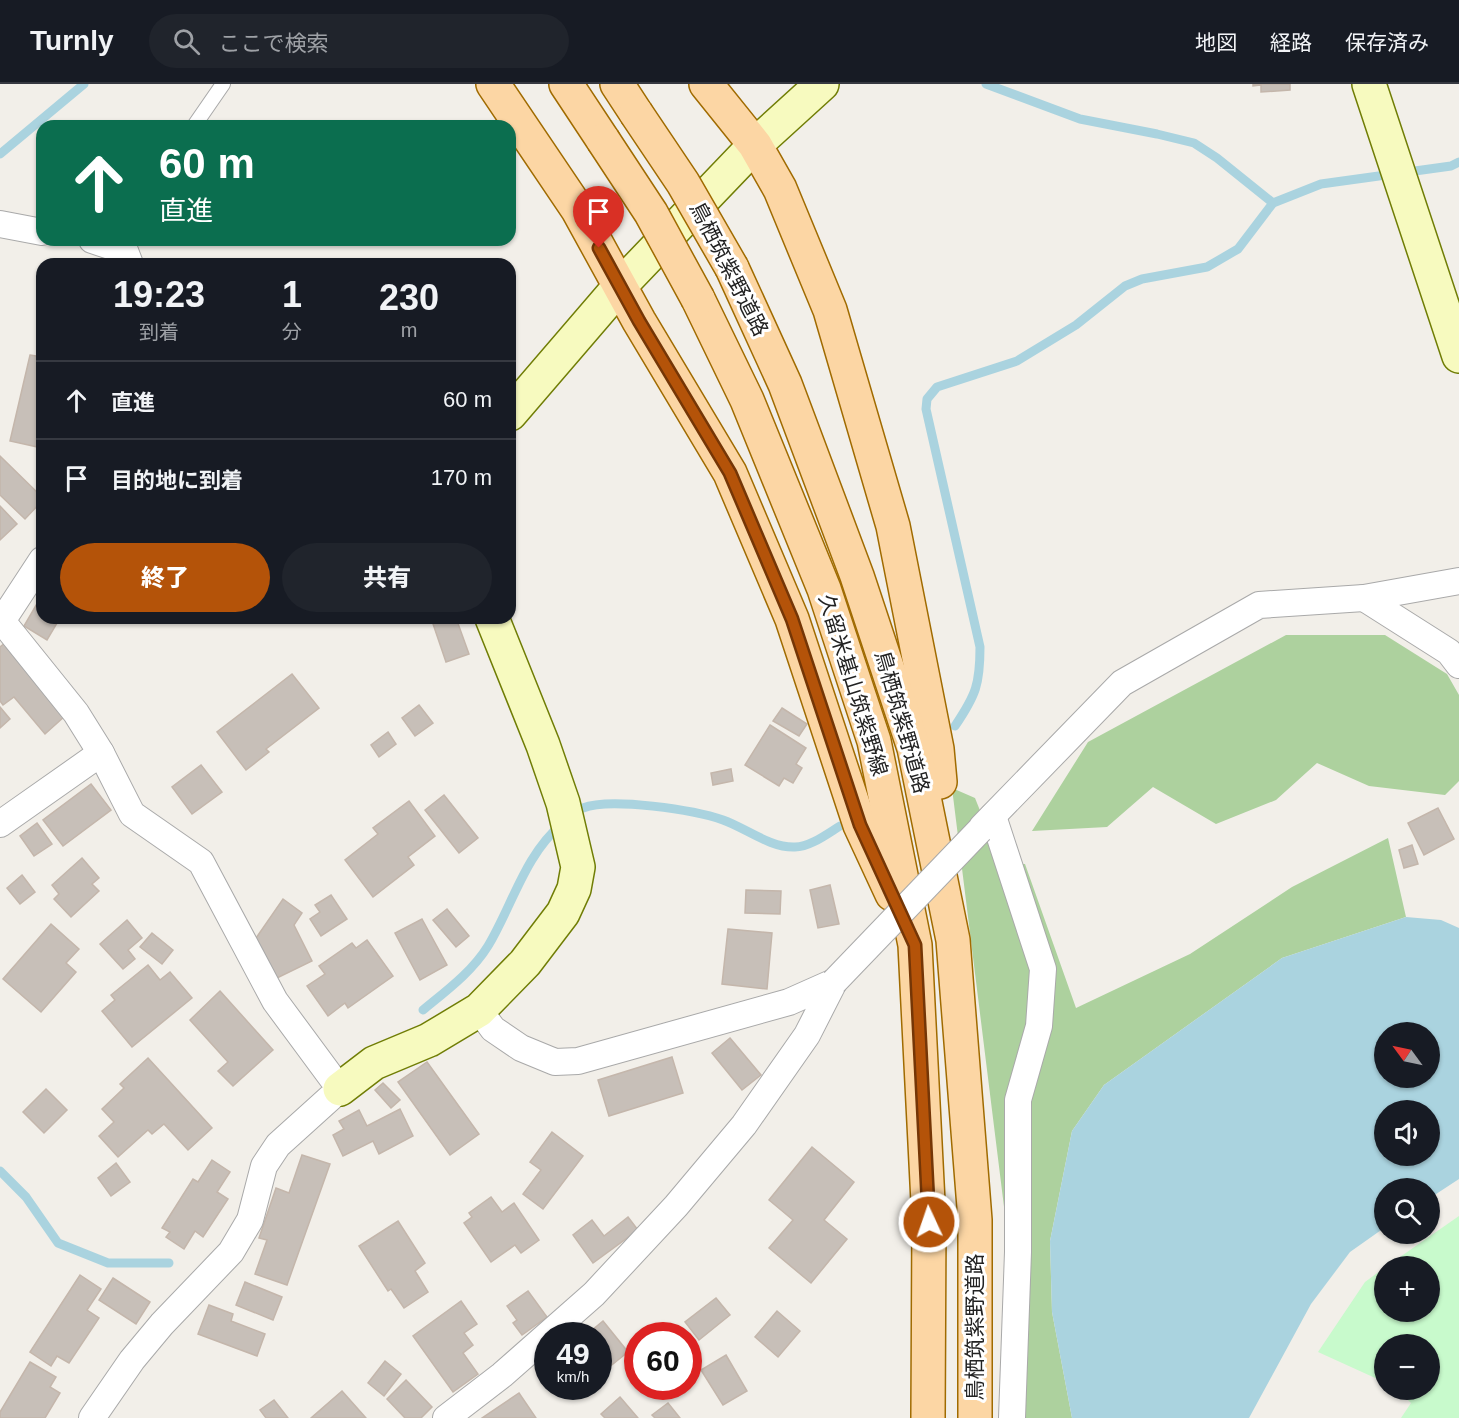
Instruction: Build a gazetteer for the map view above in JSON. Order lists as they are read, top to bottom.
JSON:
{
  "streets": {
    "main road": ["鳥栖筑紫野道路", "久留米基山筑紫野線"]
  },
  "north": "top left",
  "page": {
    "header": "Turnly",
    "search": "ここで検索",
    "nav": ["地図", "経路", "保存済み"],
    "turn": ["60 m", "直進"],
    "eta": [
      "19:23",
      "到着",
      "1",
      "分",
      "230",
      "m"
    ],
    "list": [
      {
        "name": "直進",
        "value": "60 m"
      },
      {
        "name": "目的地に到着",
        "value": "170 m"
      }
    ],
    "buttons": ["終了", "共有"],
    "map_buttons": ["+", "−"],
    "speed": "49 km/h",
    "limit": "60"
  }
}
